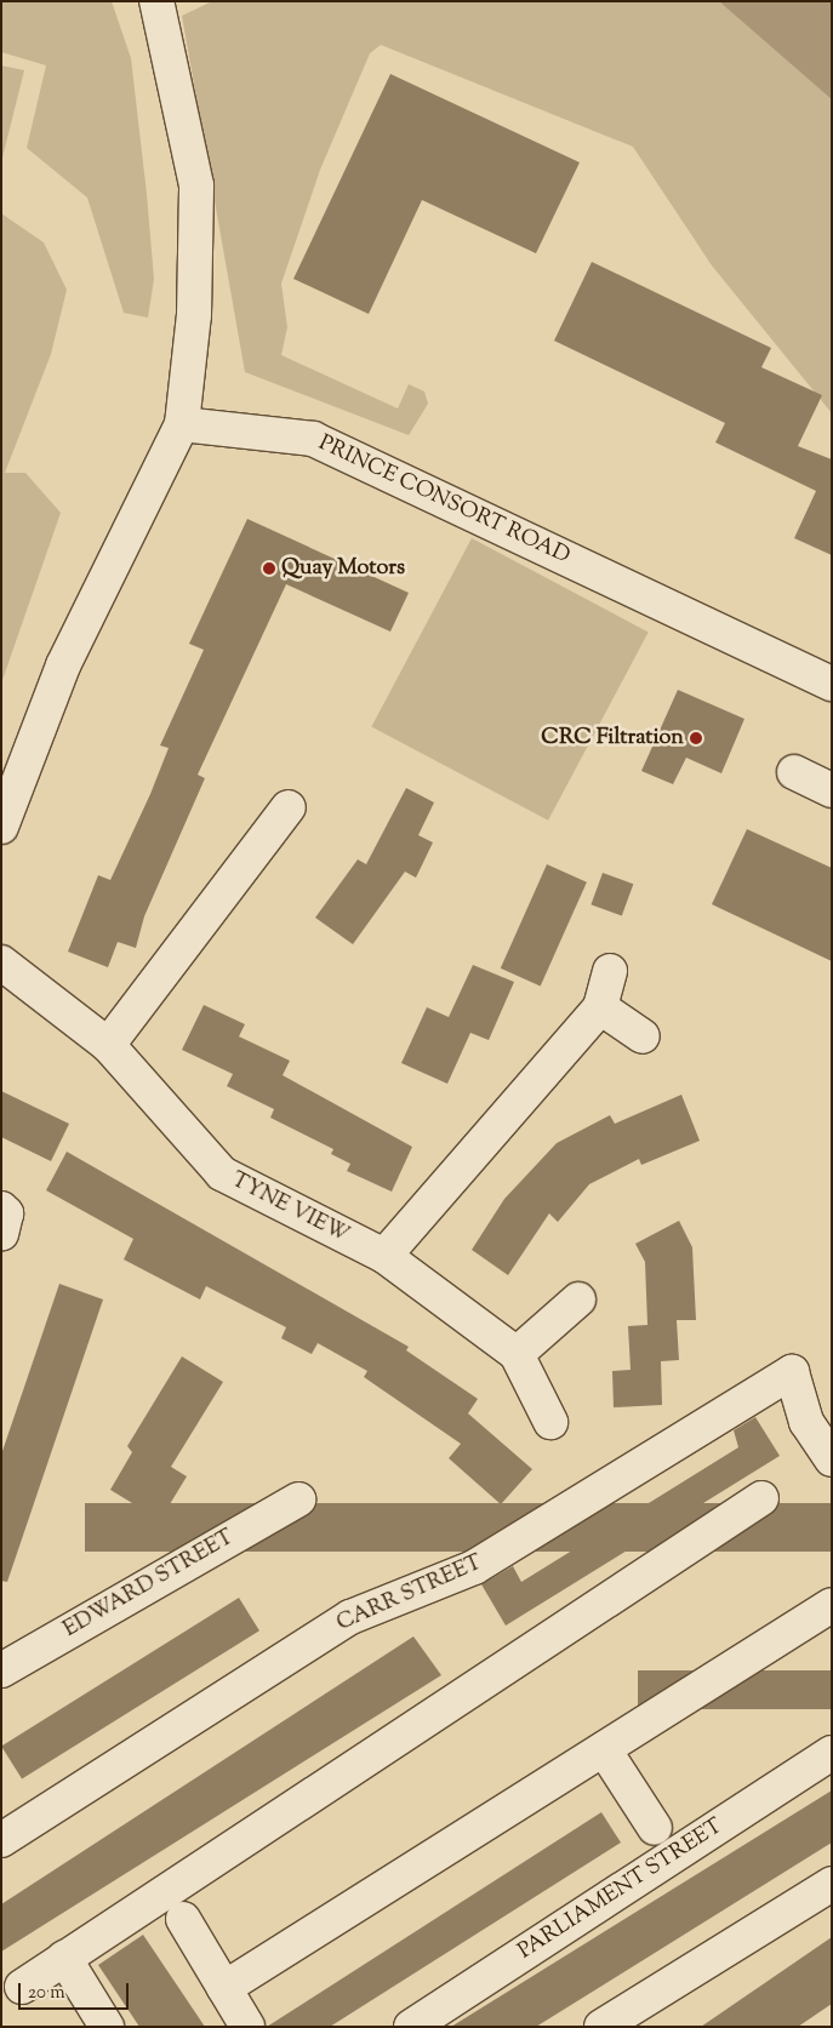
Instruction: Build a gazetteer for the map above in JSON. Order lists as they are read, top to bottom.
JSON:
{
  "streets": {
    "street": [
      "PRINCE CONSORT ROAD",
      "TYNE VIEW",
      "EDWARD STREET",
      "CARR STREET",
      "PARLIAMENT STREET"
    ]
  },
  "places": ["Quay Motors", "CRC Filtration"],
  "scale_bar": "20 m"
}
